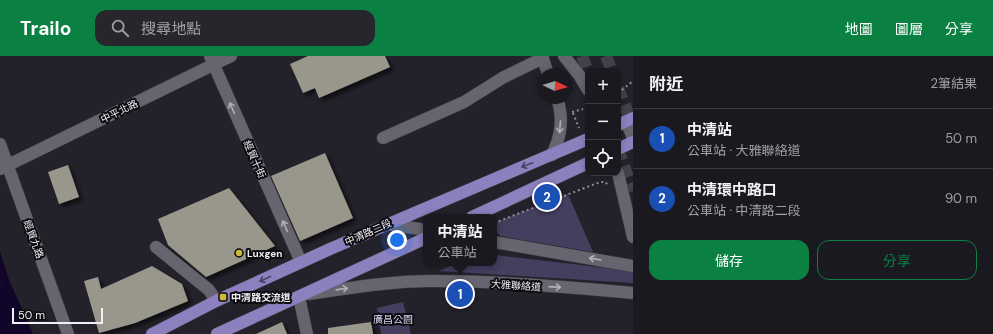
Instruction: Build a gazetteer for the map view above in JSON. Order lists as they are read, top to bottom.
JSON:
{
  "streets": {
    "main road": ["中清路二段"],
    "street": [
      "中平北路",
      "經貿十街",
      "經貿九路",
      "大雅聯絡道"
    ]
  },
  "crossings": [
    ["中平北路", "經貿十街"],
    ["中平北路", "經貿九路"],
    ["經貿十街", "中清路二段"]
  ],
  "one_way": ["經貿十街"],
  "parks": ["廣昌公園"],
  "places": {
    "other": ["Luxgen"],
    "transit": ["中清路交流道"]
  },
  "scale_bar": "50 m",
  "north": "right",
  "page": {
    "header": "Trailo",
    "search": "搜尋地點",
    "nav": ["地圖", "圖層", "分享"],
    "heading": ["附近", "2筆結果"],
    "map_buttons": ["+", "−"],
    "list": [
      {
        "mark": "1",
        "name": "中清站",
        "note": "公車站 · 大雅聯絡道",
        "value": "50 m"
      },
      {
        "mark": "2",
        "name": "中清環中路口",
        "note": "公車站 · 中清路二段",
        "value": "90 m"
      }
    ],
    "pins": ["2", "1"],
    "popup": ["中清站", "公車站"],
    "buttons": ["儲存", "分享"],
    "scale": "50 m"
  }
}
